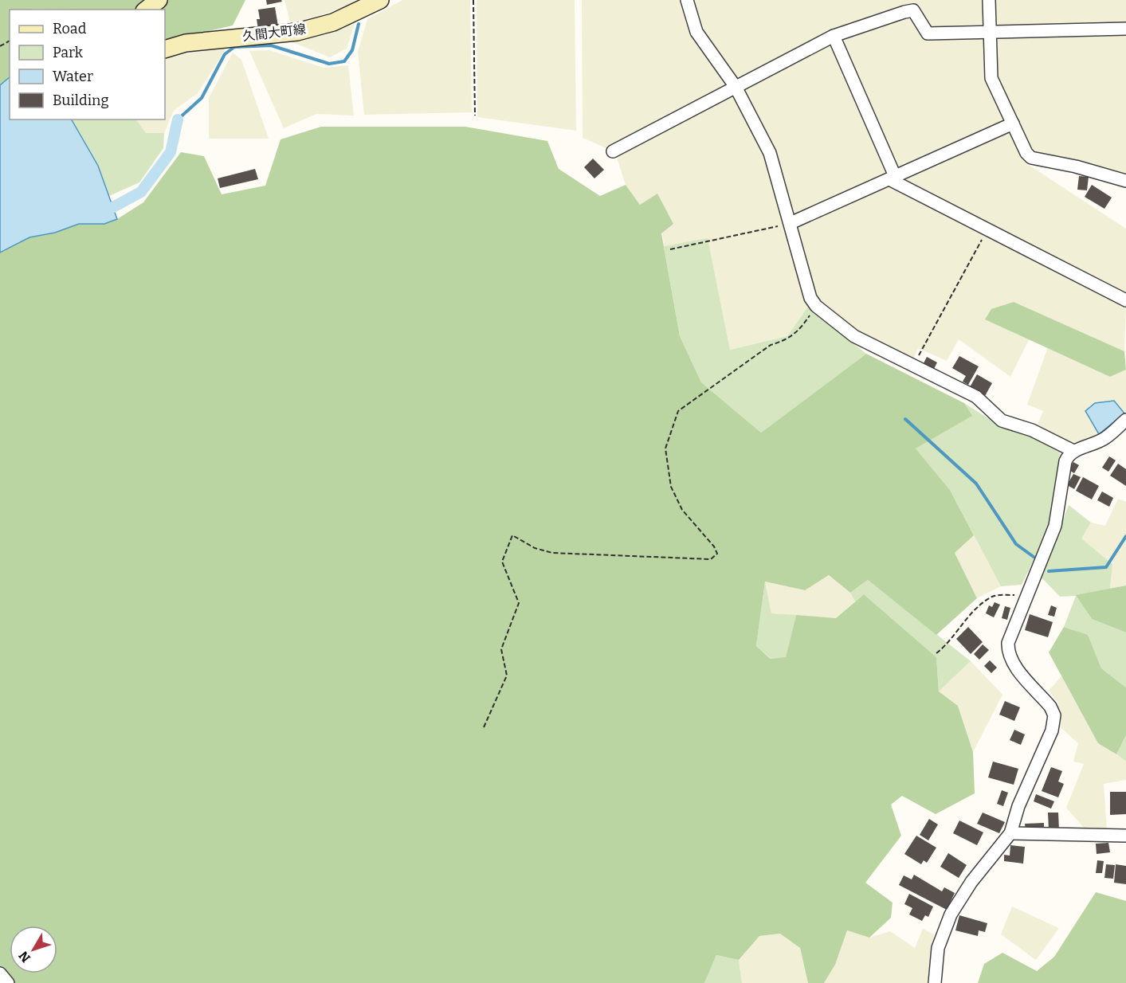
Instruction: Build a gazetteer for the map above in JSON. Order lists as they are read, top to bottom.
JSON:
{
  "streets": {
    "main road": ["久間大町線"]
  },
  "legend": [
    "Road",
    "Park",
    "Water",
    "Building"
  ],
  "north": "bottom left"
}
